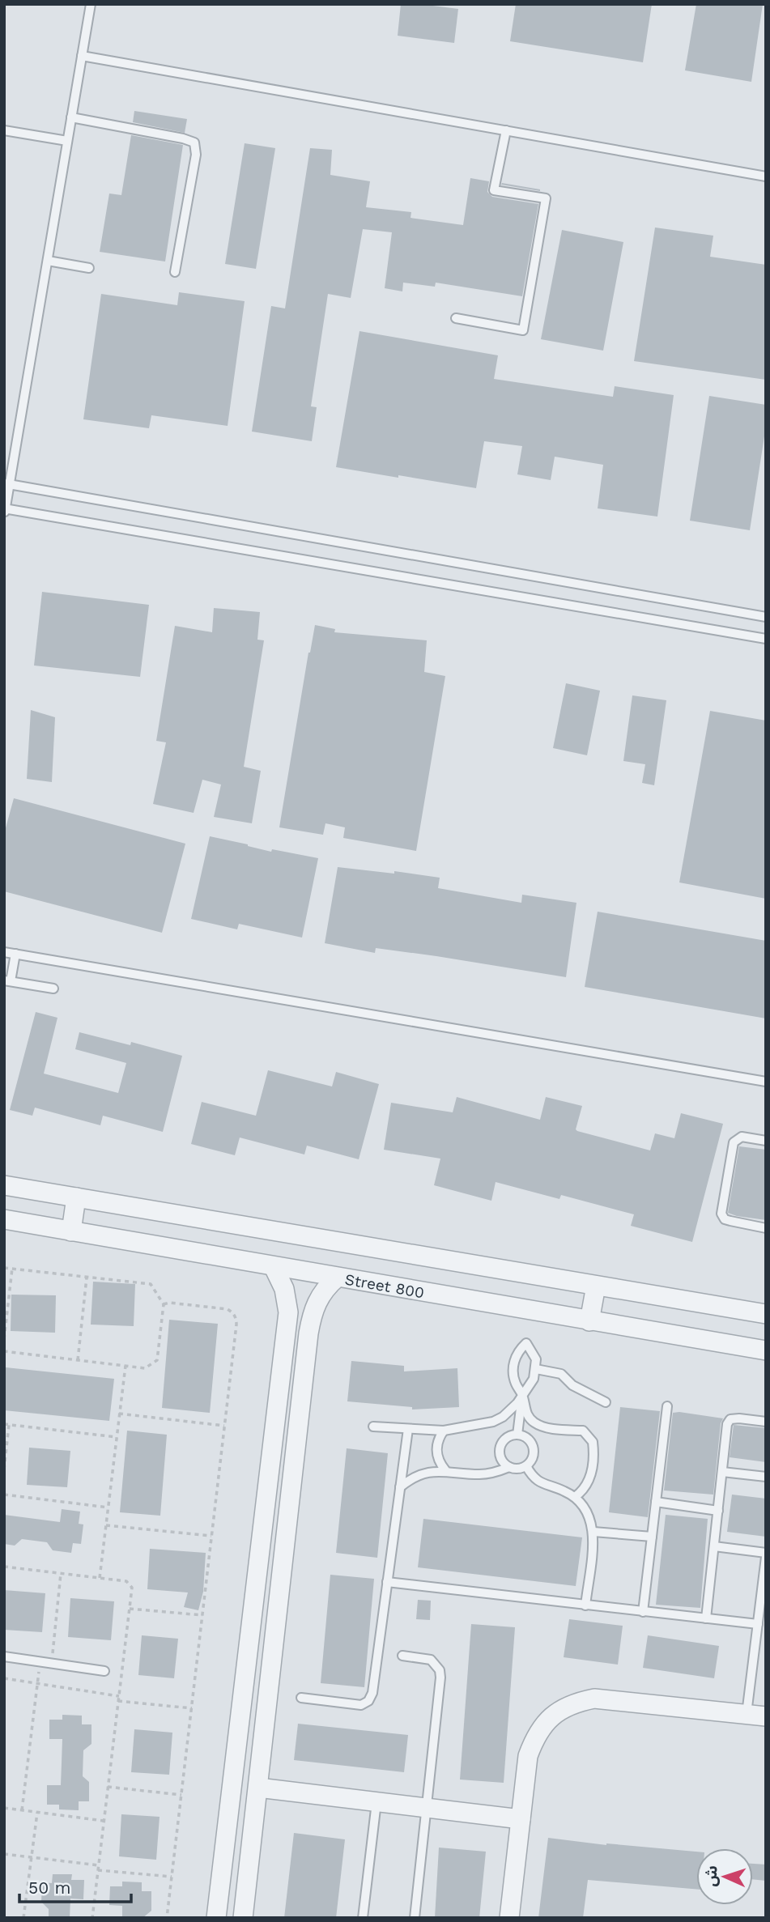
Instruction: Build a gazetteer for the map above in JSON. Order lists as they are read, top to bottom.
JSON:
{
  "streets": {
    "street": ["Street 800"]
  },
  "scale_bar": "50 m",
  "north": "left"
}
